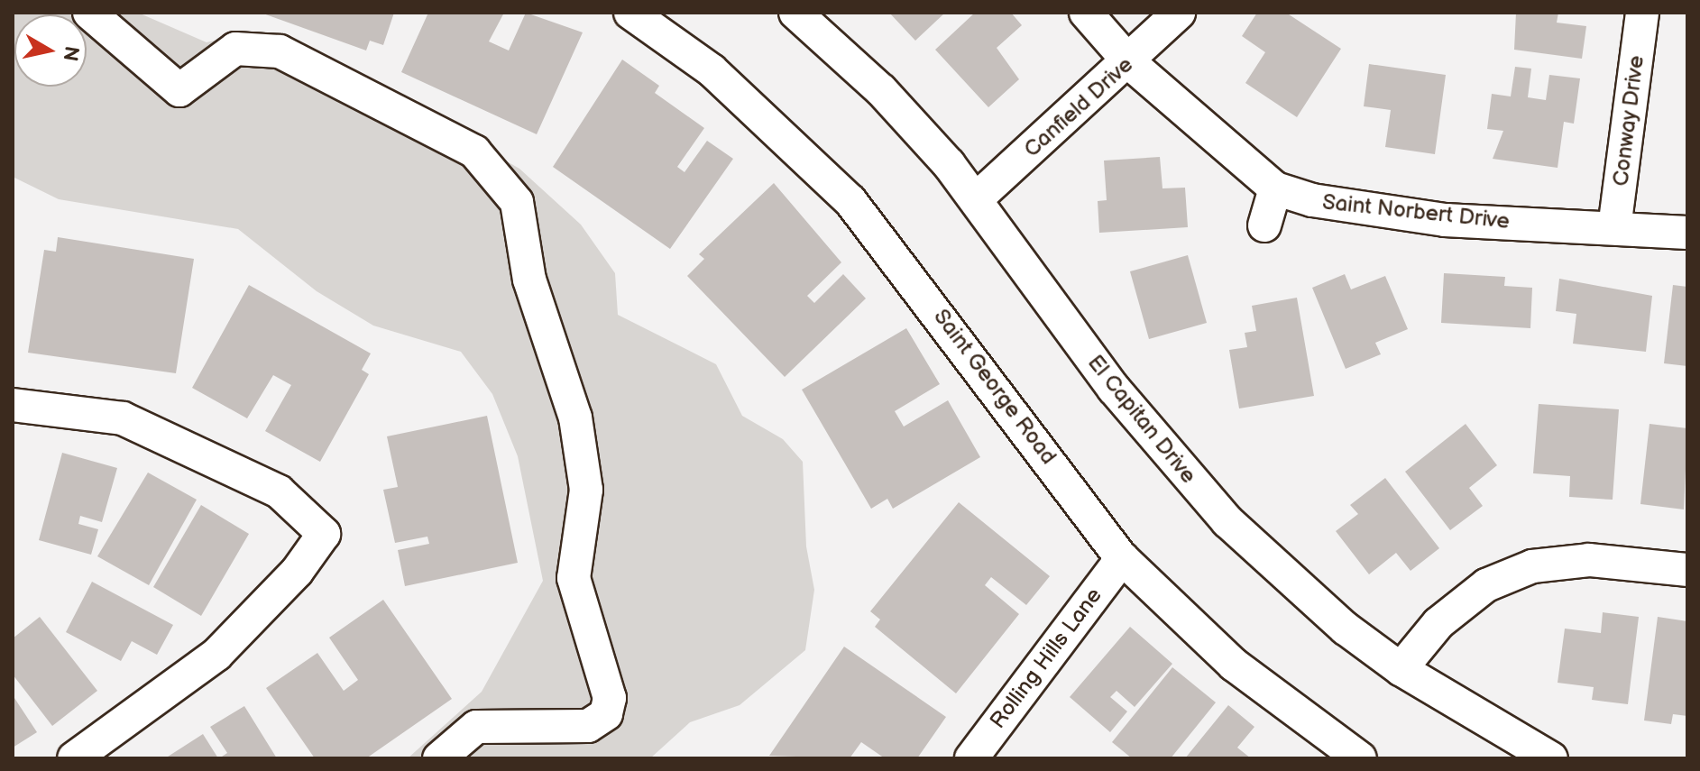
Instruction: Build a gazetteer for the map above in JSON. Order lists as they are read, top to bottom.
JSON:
{
  "streets": {
    "street": [
      "Canfield Drive",
      "Conway Drive",
      "Saint Norbert Drive",
      "Saint George Road",
      "El Capitan Drive",
      "Rolling Hills Lane"
    ]
  },
  "crossings": [
    ["Canfield Drive", "Saint Norbert Drive"],
    ["Canfield Drive", "El Capitan Drive"],
    ["Conway Drive", "Saint Norbert Drive"],
    ["Saint George Road", "Rolling Hills Lane"]
  ],
  "north": "right"
}
